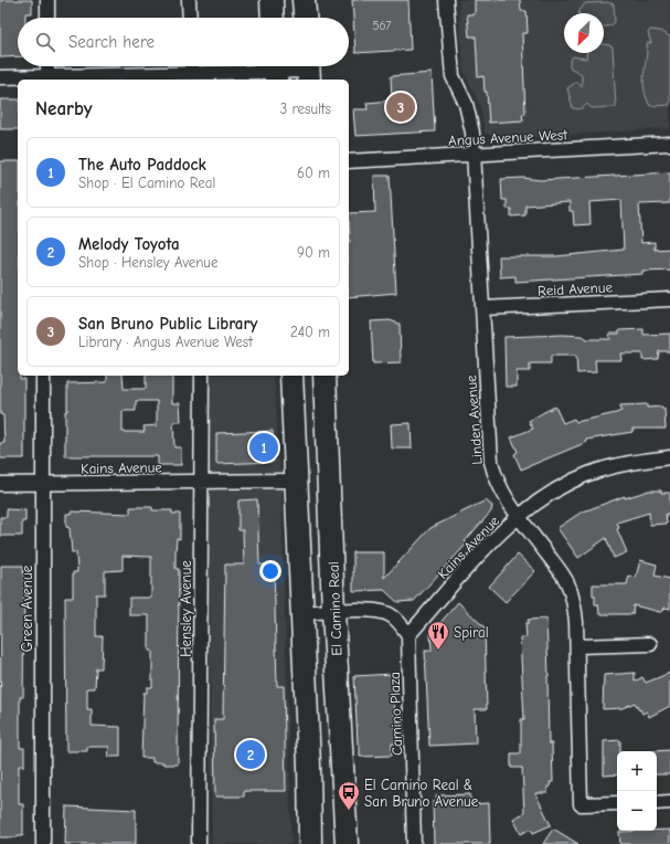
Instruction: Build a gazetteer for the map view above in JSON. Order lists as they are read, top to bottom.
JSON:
{
  "streets": {
    "main road": ["El Camino Real"],
    "street": [
      "Angus Avenue West",
      "Reid Avenue",
      "Linden Avenue",
      "Kains Avenue",
      "Green Avenue",
      "Hensley Avenue",
      "Camino Plaza"
    ]
  },
  "crossings": [
    ["Angus Avenue West", "Linden Avenue"],
    ["Reid Avenue", "Linden Avenue"],
    ["Linden Avenue", "Kains Avenue"],
    ["Kains Avenue", "Green Avenue"],
    ["Kains Avenue", "Hensley Avenue"],
    ["Kains Avenue", "Camino Plaza"]
  ],
  "places": {
    "restaurant": ["Spiral"],
    "bus stop": ["El Camino Real & San Bruno Avenue"]
  },
  "house_numbers": ["567"],
  "north": "bottom left",
  "page": {
    "search": "Search here",
    "heading": ["Nearby", "3 results"],
    "pins": ["3", "1", "2"],
    "list": [
      {
        "mark": "1",
        "name": "The Auto Paddock",
        "note": "Shop · El Camino Real",
        "value": "60 m"
      },
      {
        "mark": "2",
        "name": "Melody Toyota",
        "note": "Shop · Hensley Avenue",
        "value": "90 m"
      },
      {
        "mark": "3",
        "name": "San Bruno Public Library",
        "note": "Library · Angus Avenue West",
        "value": "240 m"
      }
    ],
    "map_buttons": ["+", "−"]
  }
}
